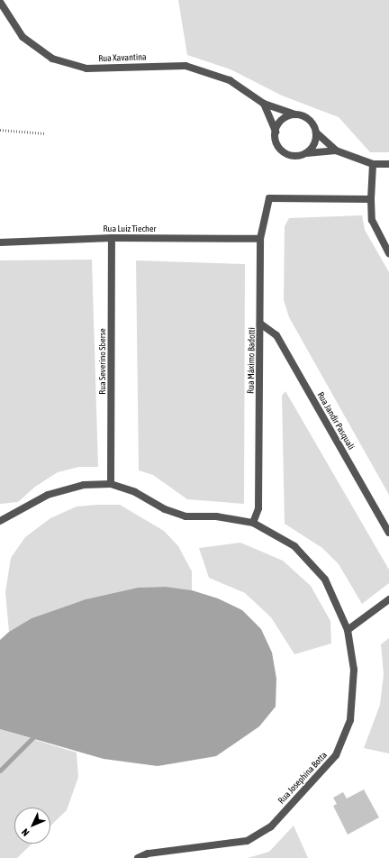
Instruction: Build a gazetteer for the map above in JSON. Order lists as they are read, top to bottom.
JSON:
{
  "streets": {
    "street": [
      "Rua Xavantina",
      "Rua Luiz Tiecher",
      "Rua Máximo Badotti",
      "Rua Severino Sberse",
      "Rua Jandir Pasquali",
      "Rua Josephina Botta"
    ]
  },
  "crossings": [
    ["Rua Luiz Tiecher", "Rua Máximo Badotti"],
    ["Rua Luiz Tiecher", "Rua Severino Sberse"],
    ["Rua Máximo Badotti", "Rua Jandir Pasquali"],
    ["Rua Máximo Badotti", "Rua Josephina Botta"],
    ["Rua Severino Sberse", "Rua Josephina Botta"]
  ],
  "north": "bottom left"
}
